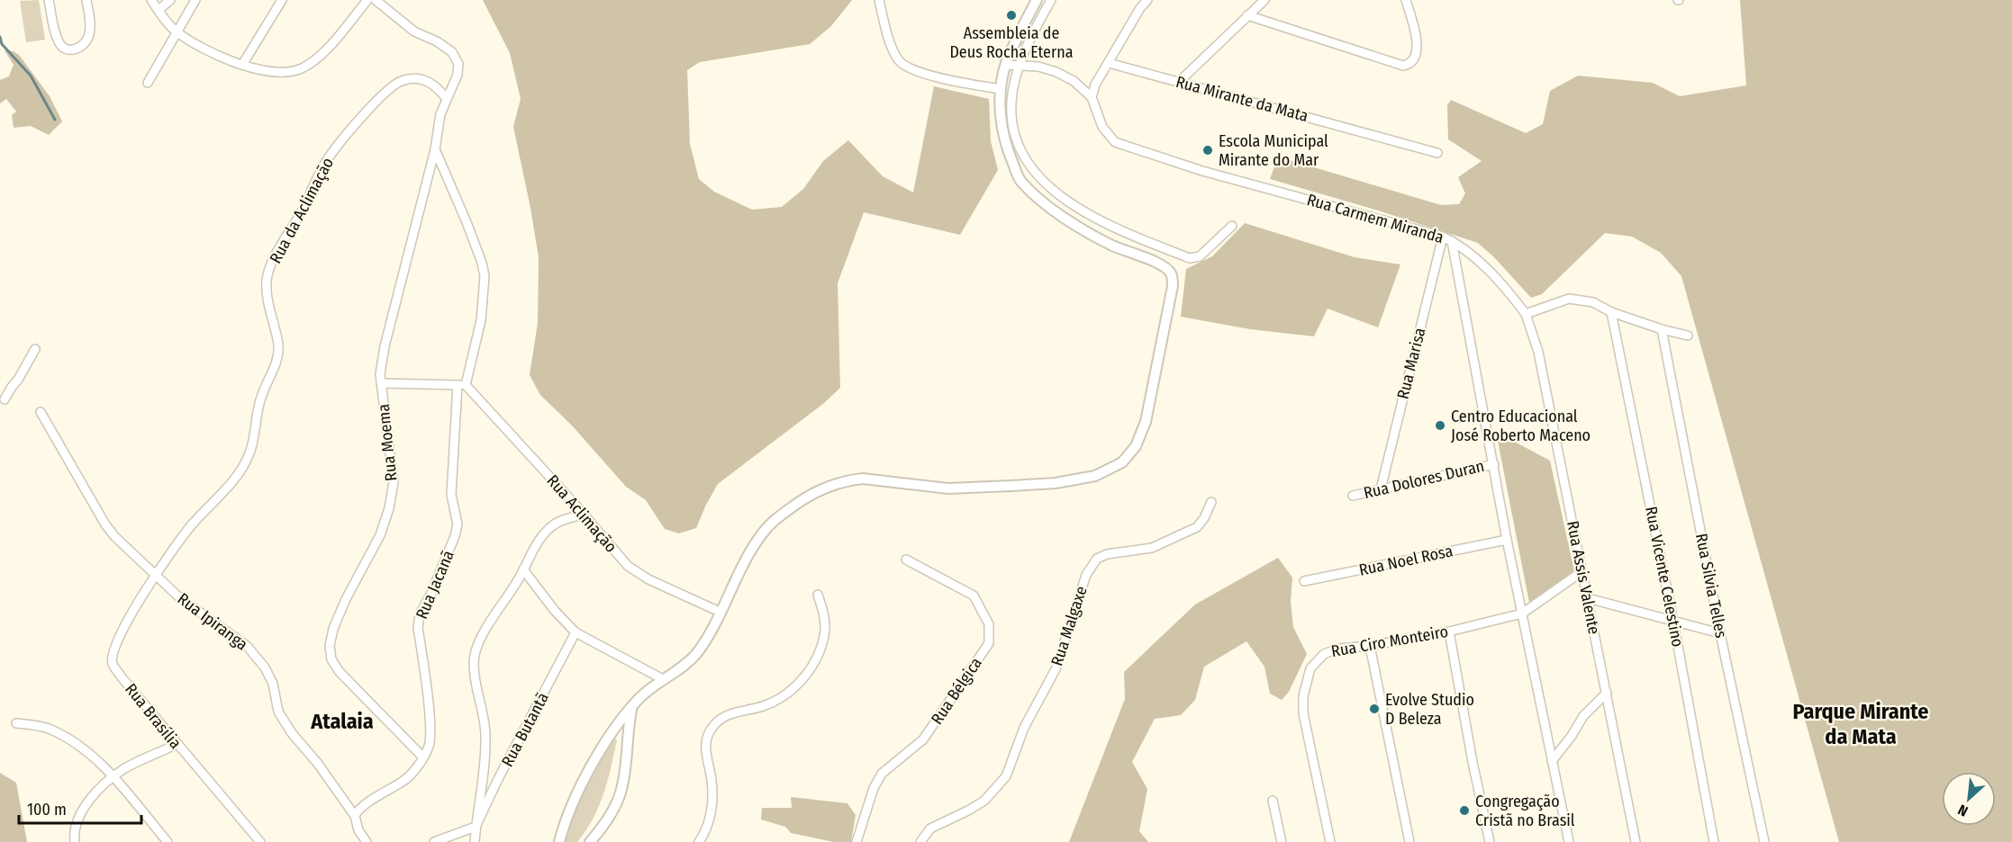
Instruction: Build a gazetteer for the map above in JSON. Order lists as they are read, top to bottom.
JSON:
{
  "streets": {
    "street": [
      "Rua Mirante da Mata",
      "Rua da Aclimação",
      "Rua Carmem Miranda",
      "Rua Marisa",
      "Rua Moema",
      "Rua Dolores Duran",
      "Rua Aclimação",
      "Rua Noel Rosa",
      "Rua Vicente Celestino",
      "Rua Assis Valente",
      "Rua Jacanã",
      "Rua Silvia Telles",
      "Rua Ipiranga",
      "Rua Malgaxe",
      "Rua Ciro Monteiro",
      "Rua Bélgica",
      "Rua Brasília",
      "Rua Butantã"
    ]
  },
  "crossings": [
    ["Rua da Aclimação", "Rua Moema"],
    ["Rua da Aclimação", "Rua Ipiranga"],
    ["Rua da Aclimação", "Rua Brasília"],
    ["Rua Carmem Miranda", "Rua Marisa"],
    ["Rua Carmem Miranda", "Rua Assis Valente"],
    ["Rua Marisa", "Rua Dolores Duran"],
    ["Rua Moema", "Rua Jacanã"],
    ["Rua Aclimação", "Rua Jacanã"],
    ["Rua Jacanã", "Rua Ipiranga"],
    ["Rua Ipiranga", "Rua Brasília"]
  ],
  "districts": ["Parque Mirante da Mata", "Atalaia"],
  "places": [
    "Assembleia de Deus Rocha Eterna",
    "Escola Municipal Mirante do Mar",
    "Centro Educacional José Roberto Maceno",
    "Evolve Studio D Beleza",
    "Congregação Cristã no Brasil"
  ],
  "scale_bar": "100 m",
  "north": "bottom left"
}
